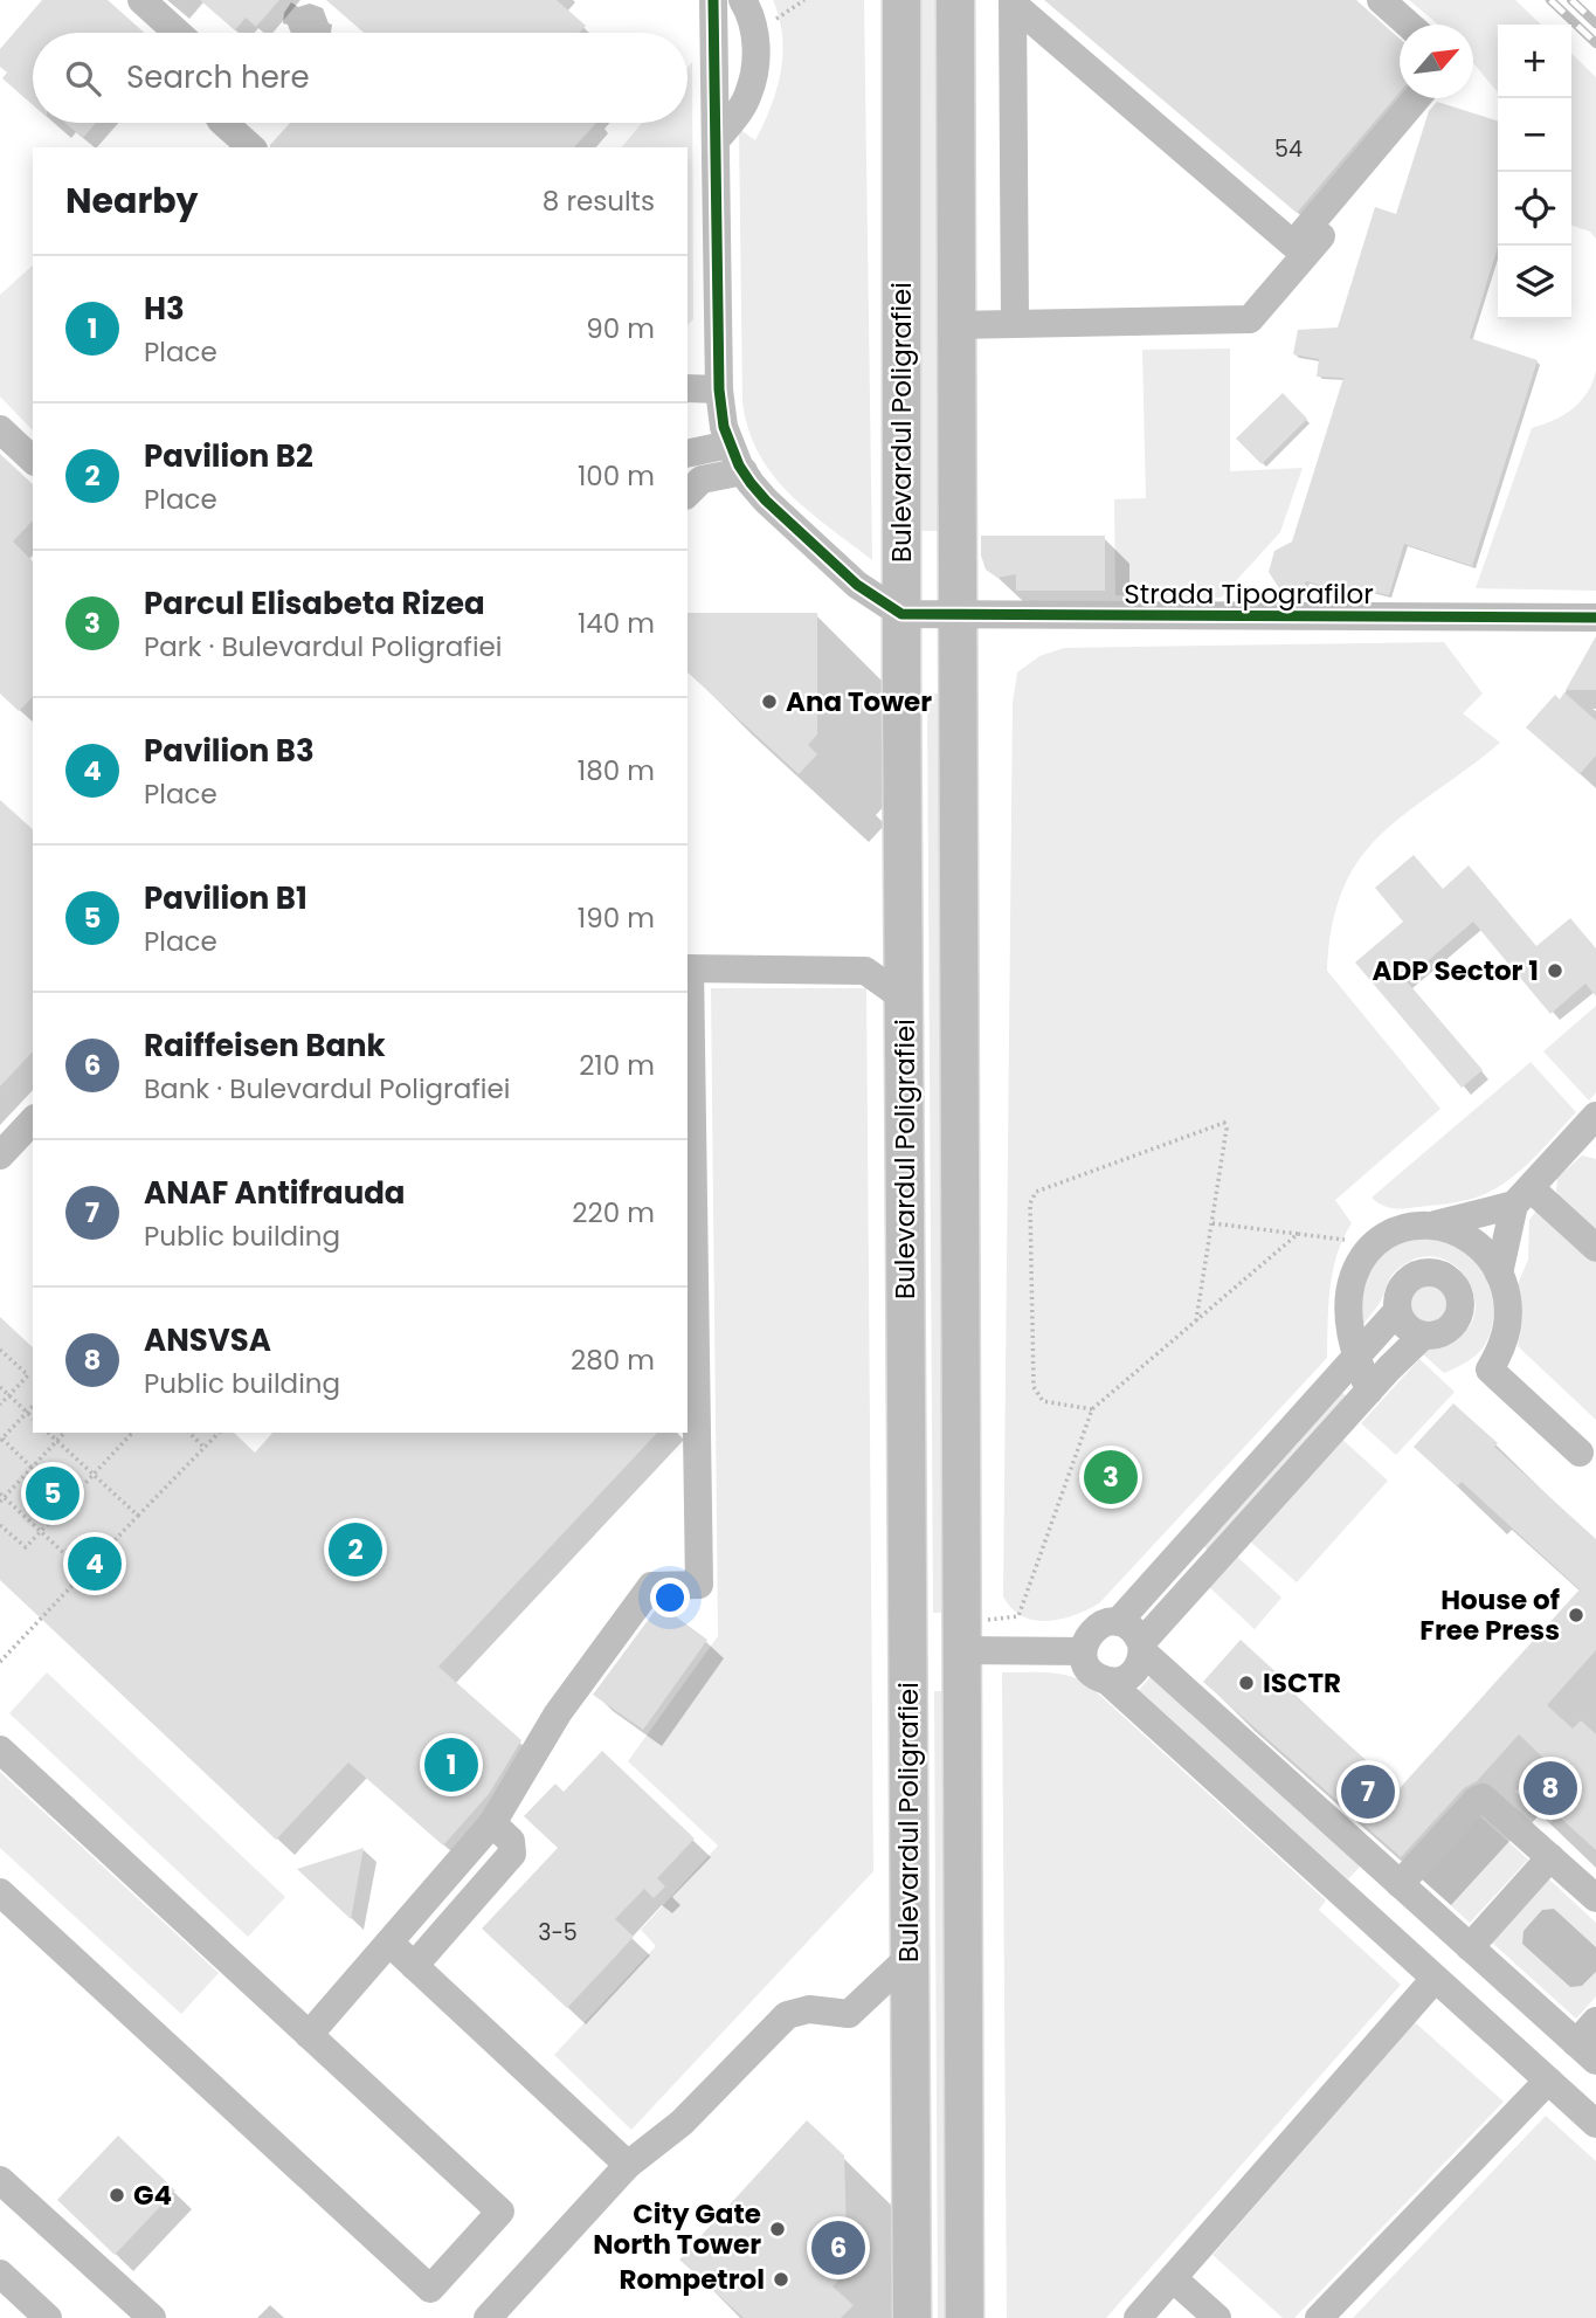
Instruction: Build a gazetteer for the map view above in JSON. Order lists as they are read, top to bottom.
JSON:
{
  "streets": {
    "main road": ["Bulevardul Poligrafiei"],
    "street": ["Strada Tipografilor"]
  },
  "crossings": [
    ["Bulevardul Poligrafiei", "Strada Tipografilor"]
  ],
  "places": [
    "Ana Tower",
    "ADP Sector 1",
    "House of Free Press",
    "ISCTR",
    "G4",
    "City Gate North Tower",
    "Rompetrol"
  ],
  "house_numbers": ["54", "3-5"],
  "north": "top right",
  "page": {
    "map_buttons": ["+", "−"],
    "search": "Search here",
    "heading": ["Nearby", "8 results"],
    "list": [
      {
        "mark": "1",
        "name": "H3",
        "note": "Place",
        "value": "90 m"
      },
      {
        "mark": "2",
        "name": "Pavilion B2",
        "note": "Place",
        "value": "100 m"
      },
      {
        "mark": "3",
        "name": "Parcul Elisabeta Rizea",
        "note": "Park · Bulevardul Poligrafiei",
        "value": "140 m"
      },
      {
        "mark": "4",
        "name": "Pavilion B3",
        "note": "Place",
        "value": "180 m"
      },
      {
        "mark": "5",
        "name": "Pavilion B1",
        "note": "Place",
        "value": "190 m"
      },
      {
        "mark": "6",
        "name": "Raiffeisen Bank",
        "note": "Bank · Bulevardul Poligrafiei",
        "value": "210 m"
      },
      {
        "mark": "7",
        "name": "ANAF Antifrauda",
        "note": "Public building",
        "value": "220 m"
      },
      {
        "mark": "8",
        "name": "ANSVSA",
        "note": "Public building",
        "value": "280 m"
      }
    ],
    "pins": [
      "3",
      "5",
      "2",
      "4",
      "1",
      "8",
      "7",
      "6"
    ]
  }
}
